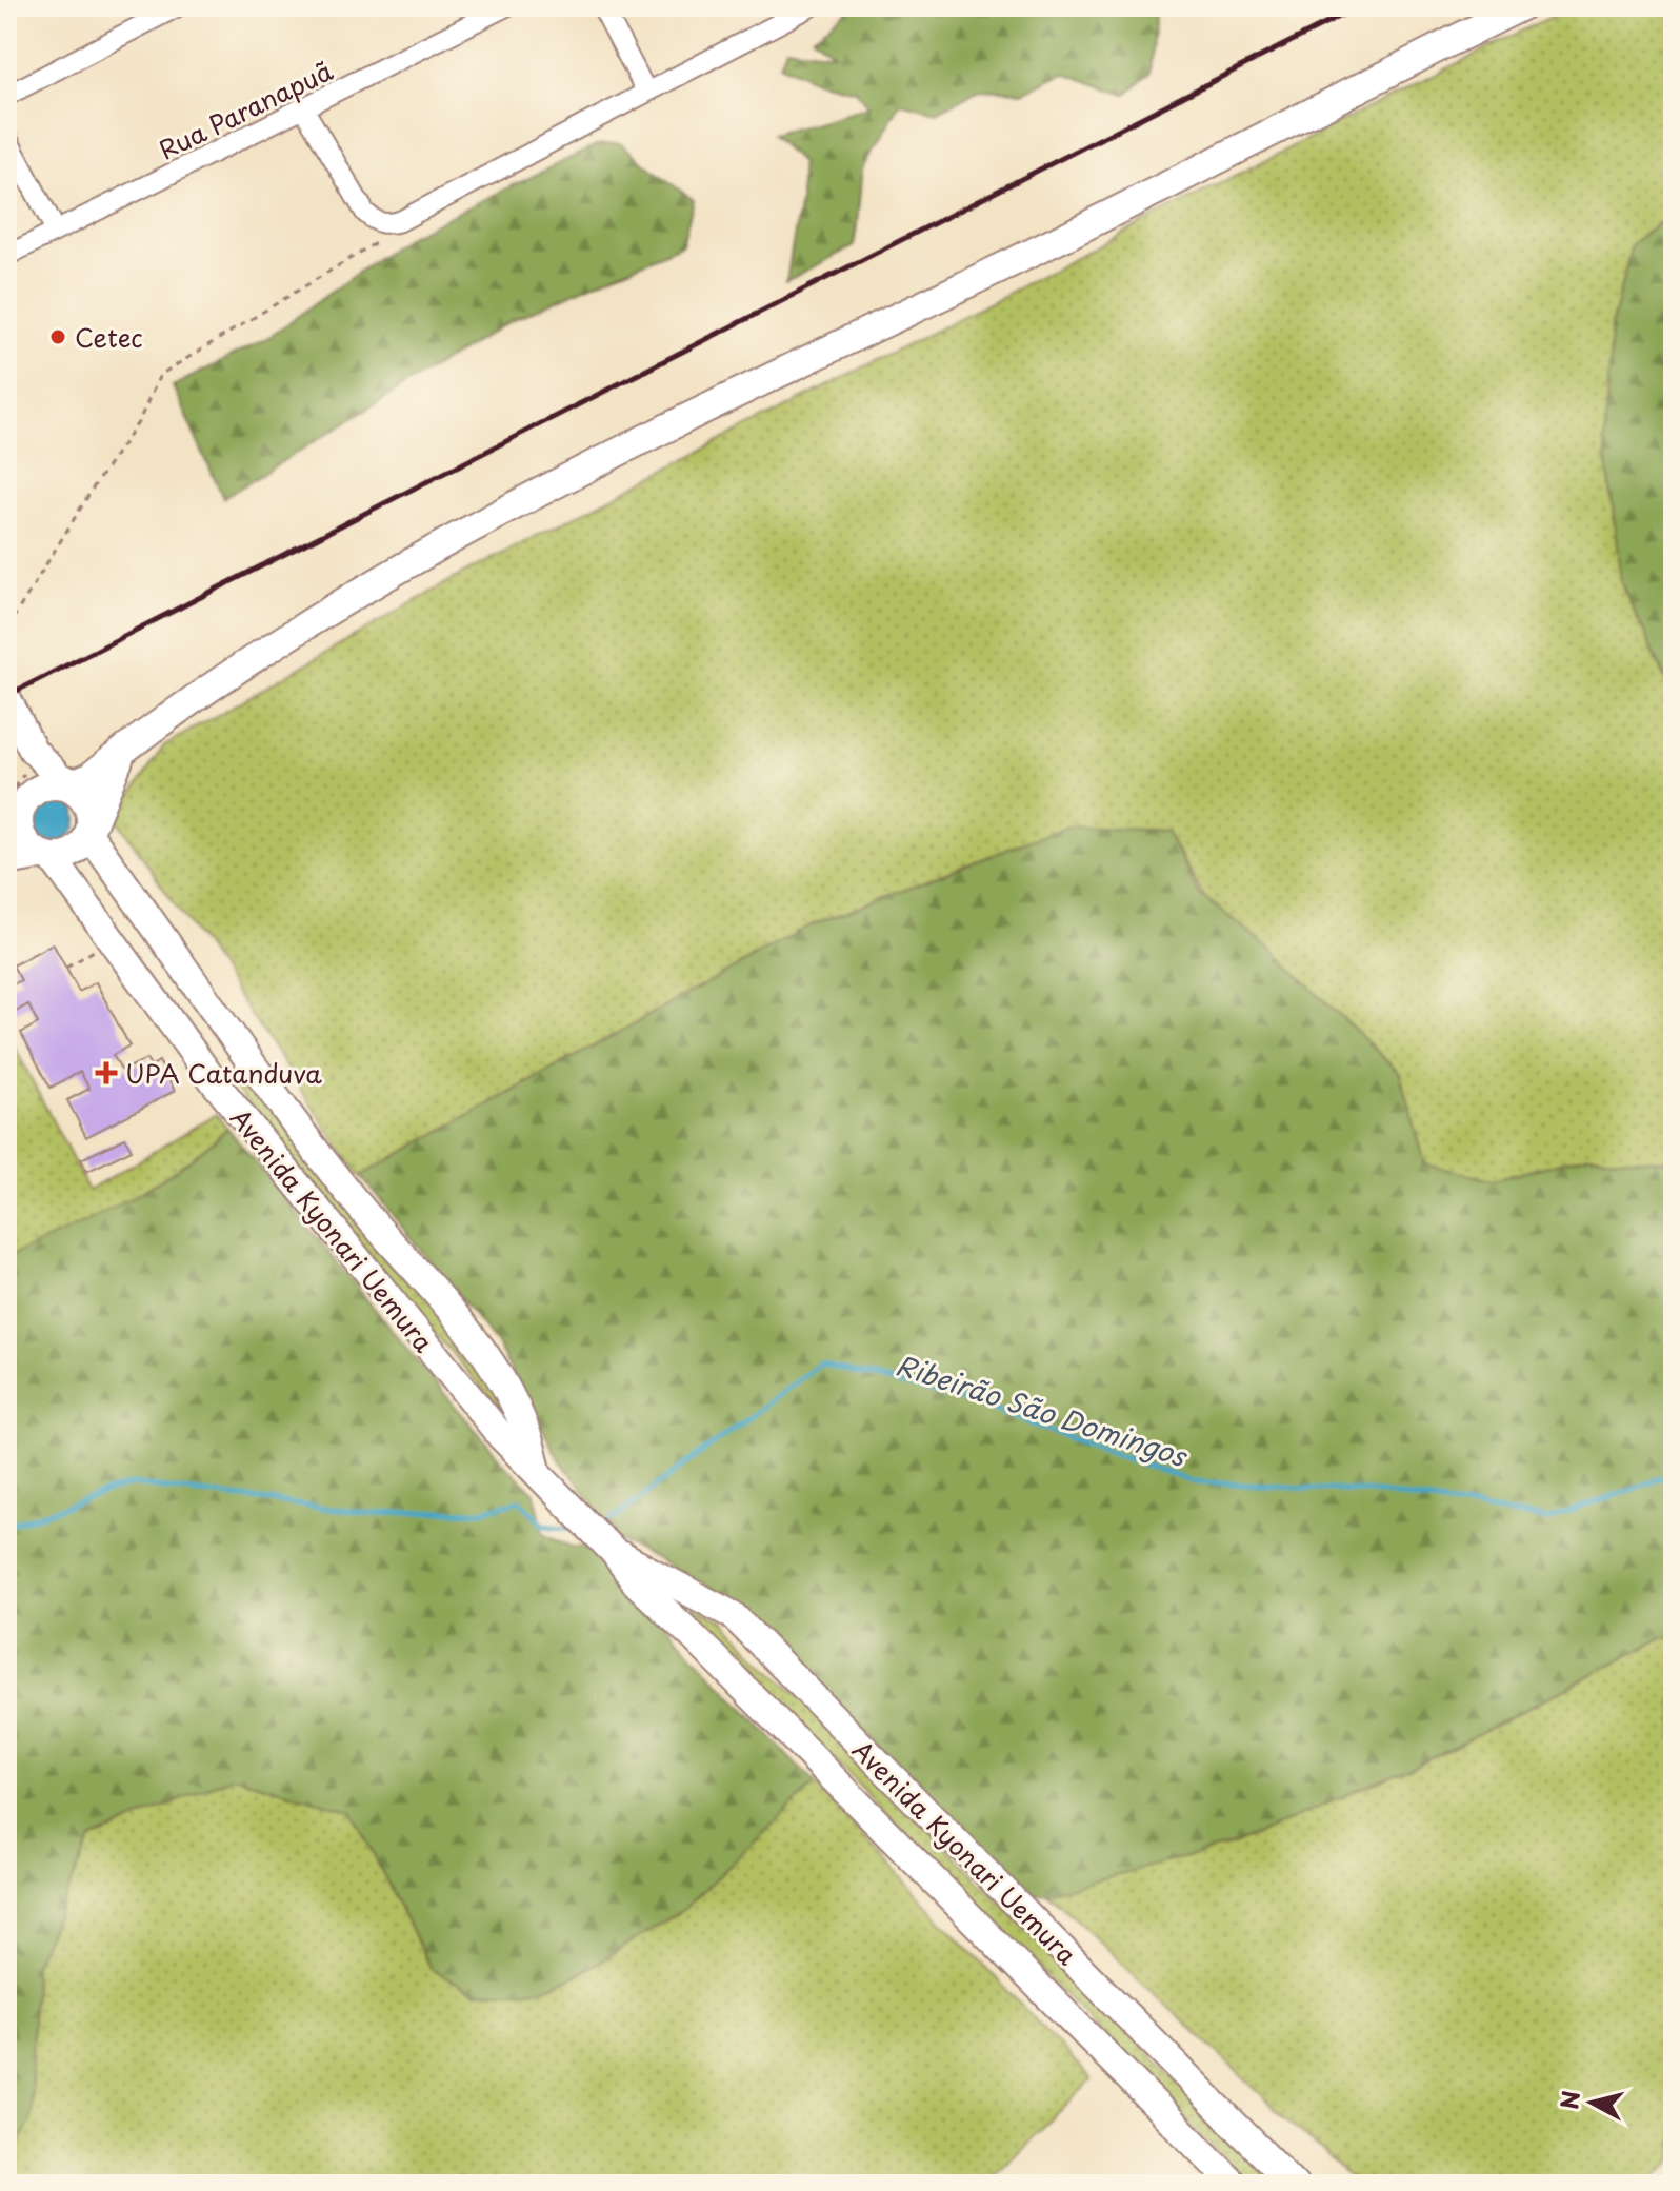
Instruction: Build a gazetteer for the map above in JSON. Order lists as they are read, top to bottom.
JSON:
{
  "streets": {
    "street": ["Rua Paranapuã", "Avenida Kyonari Uemura"]
  },
  "water": ["Ribeirão São Domingos"],
  "places": {
    "other": ["Cetec"],
    "health": ["UPA Catanduva"]
  },
  "north": "left"
}
